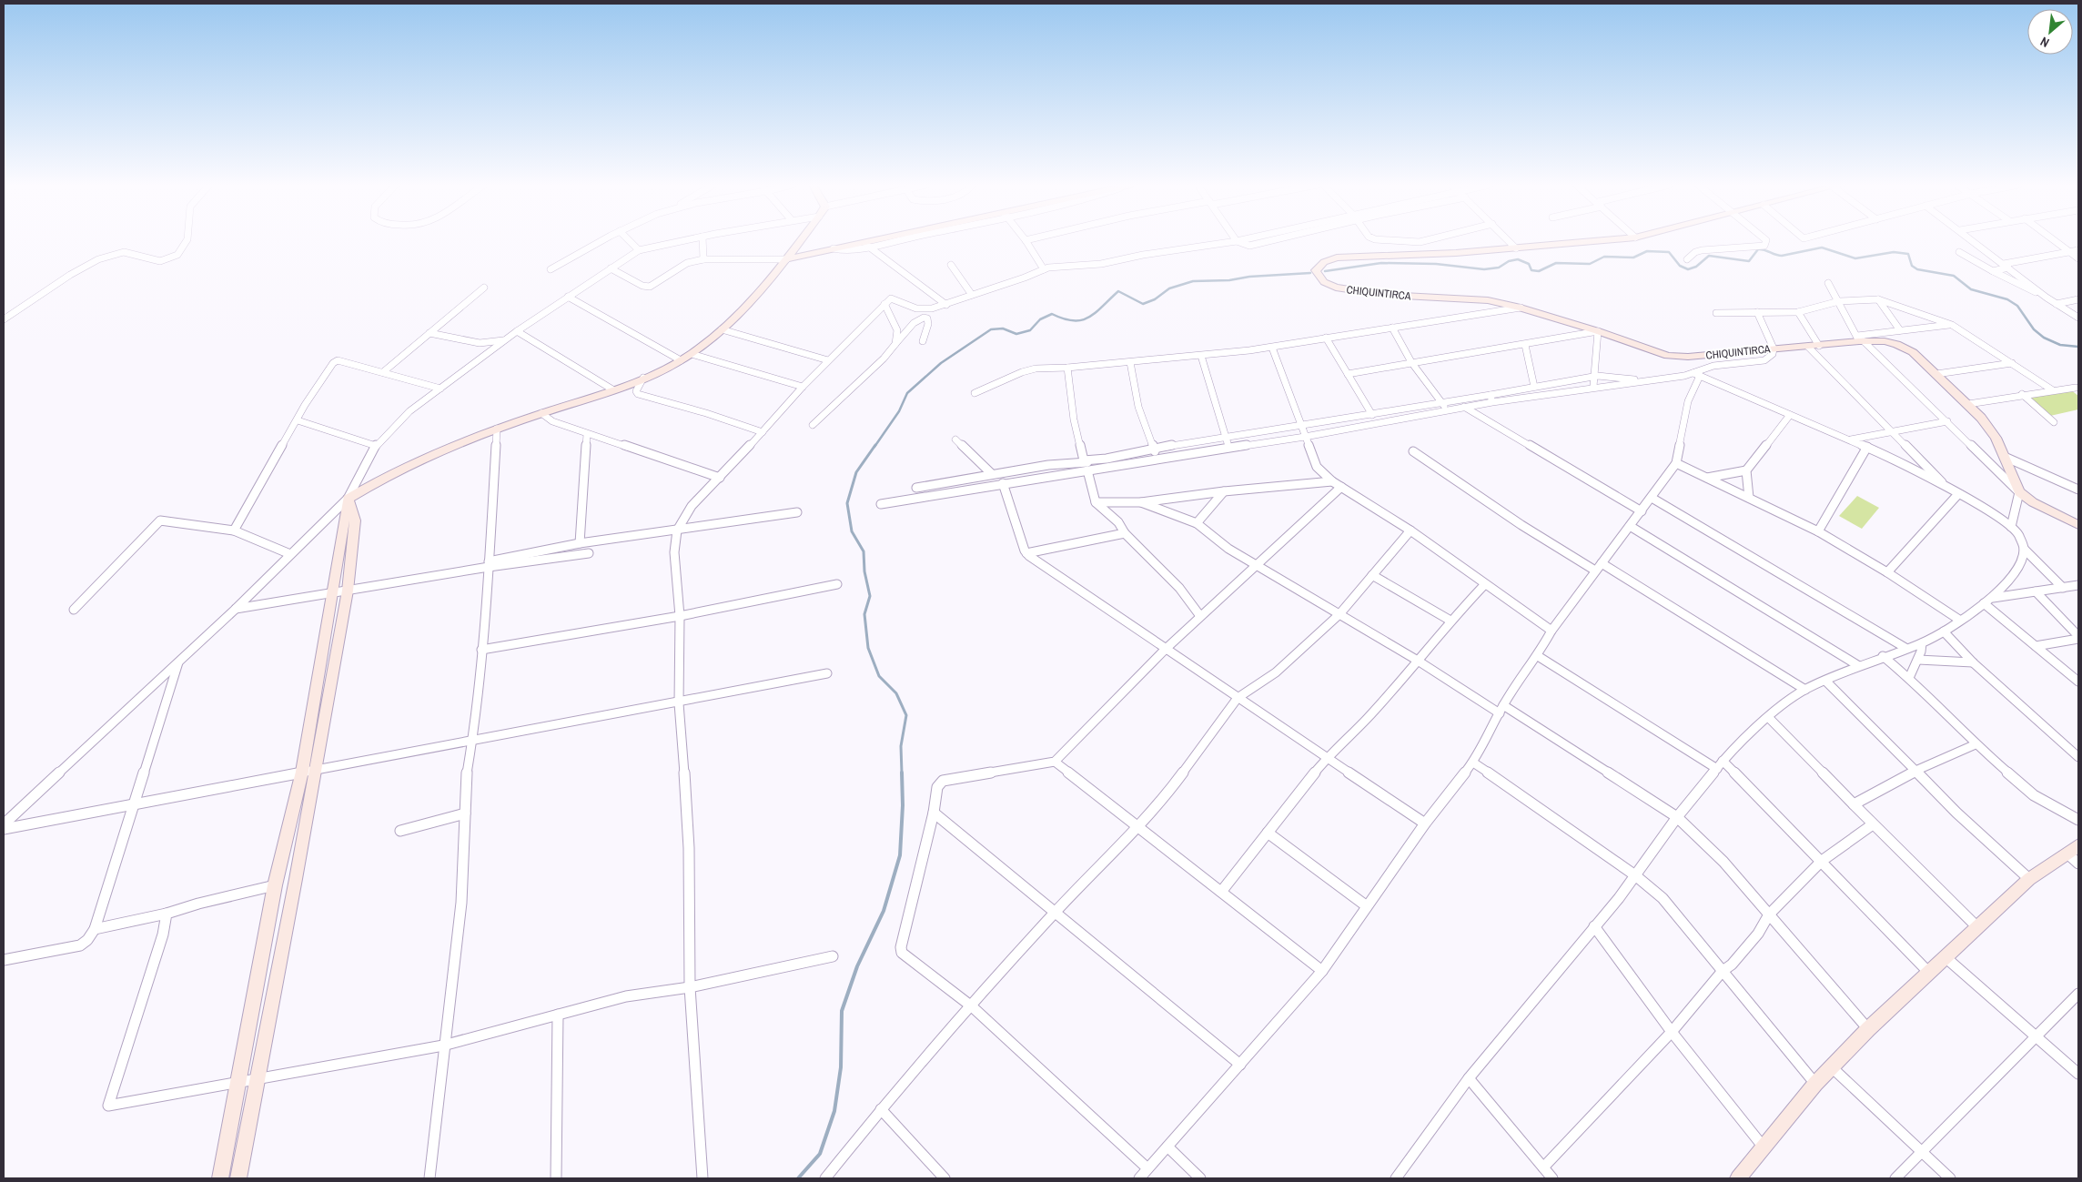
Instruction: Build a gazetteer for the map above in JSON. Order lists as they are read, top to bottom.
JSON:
{
  "streets": {
    "street": ["CHIQUINTIRCA"]
  },
  "north": "bottom left"
}
